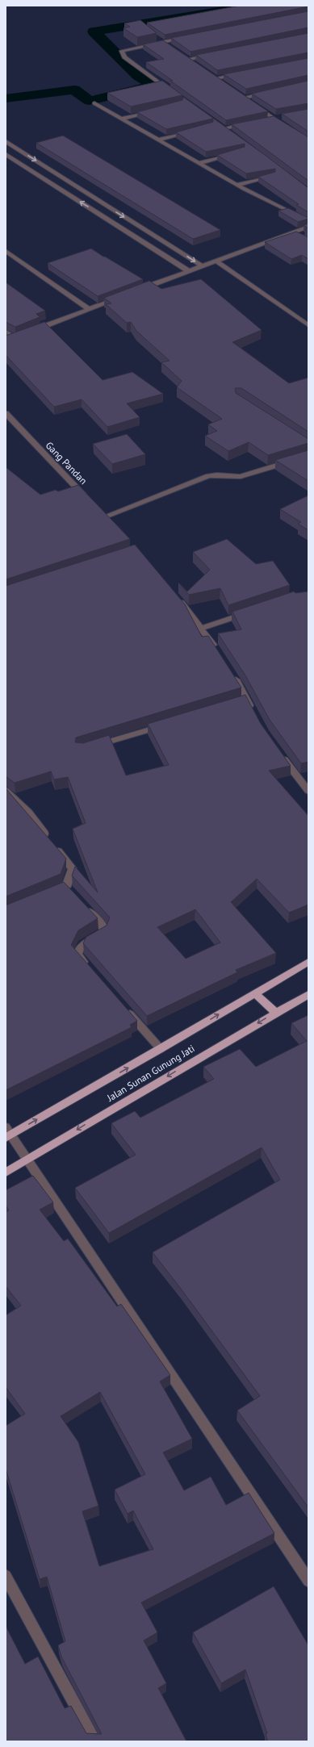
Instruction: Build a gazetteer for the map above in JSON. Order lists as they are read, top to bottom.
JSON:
{
  "streets": {
    "highway": ["Jalan Sunan Gunung Jati"],
    "street": ["Gang Pandan"]
  }
}
